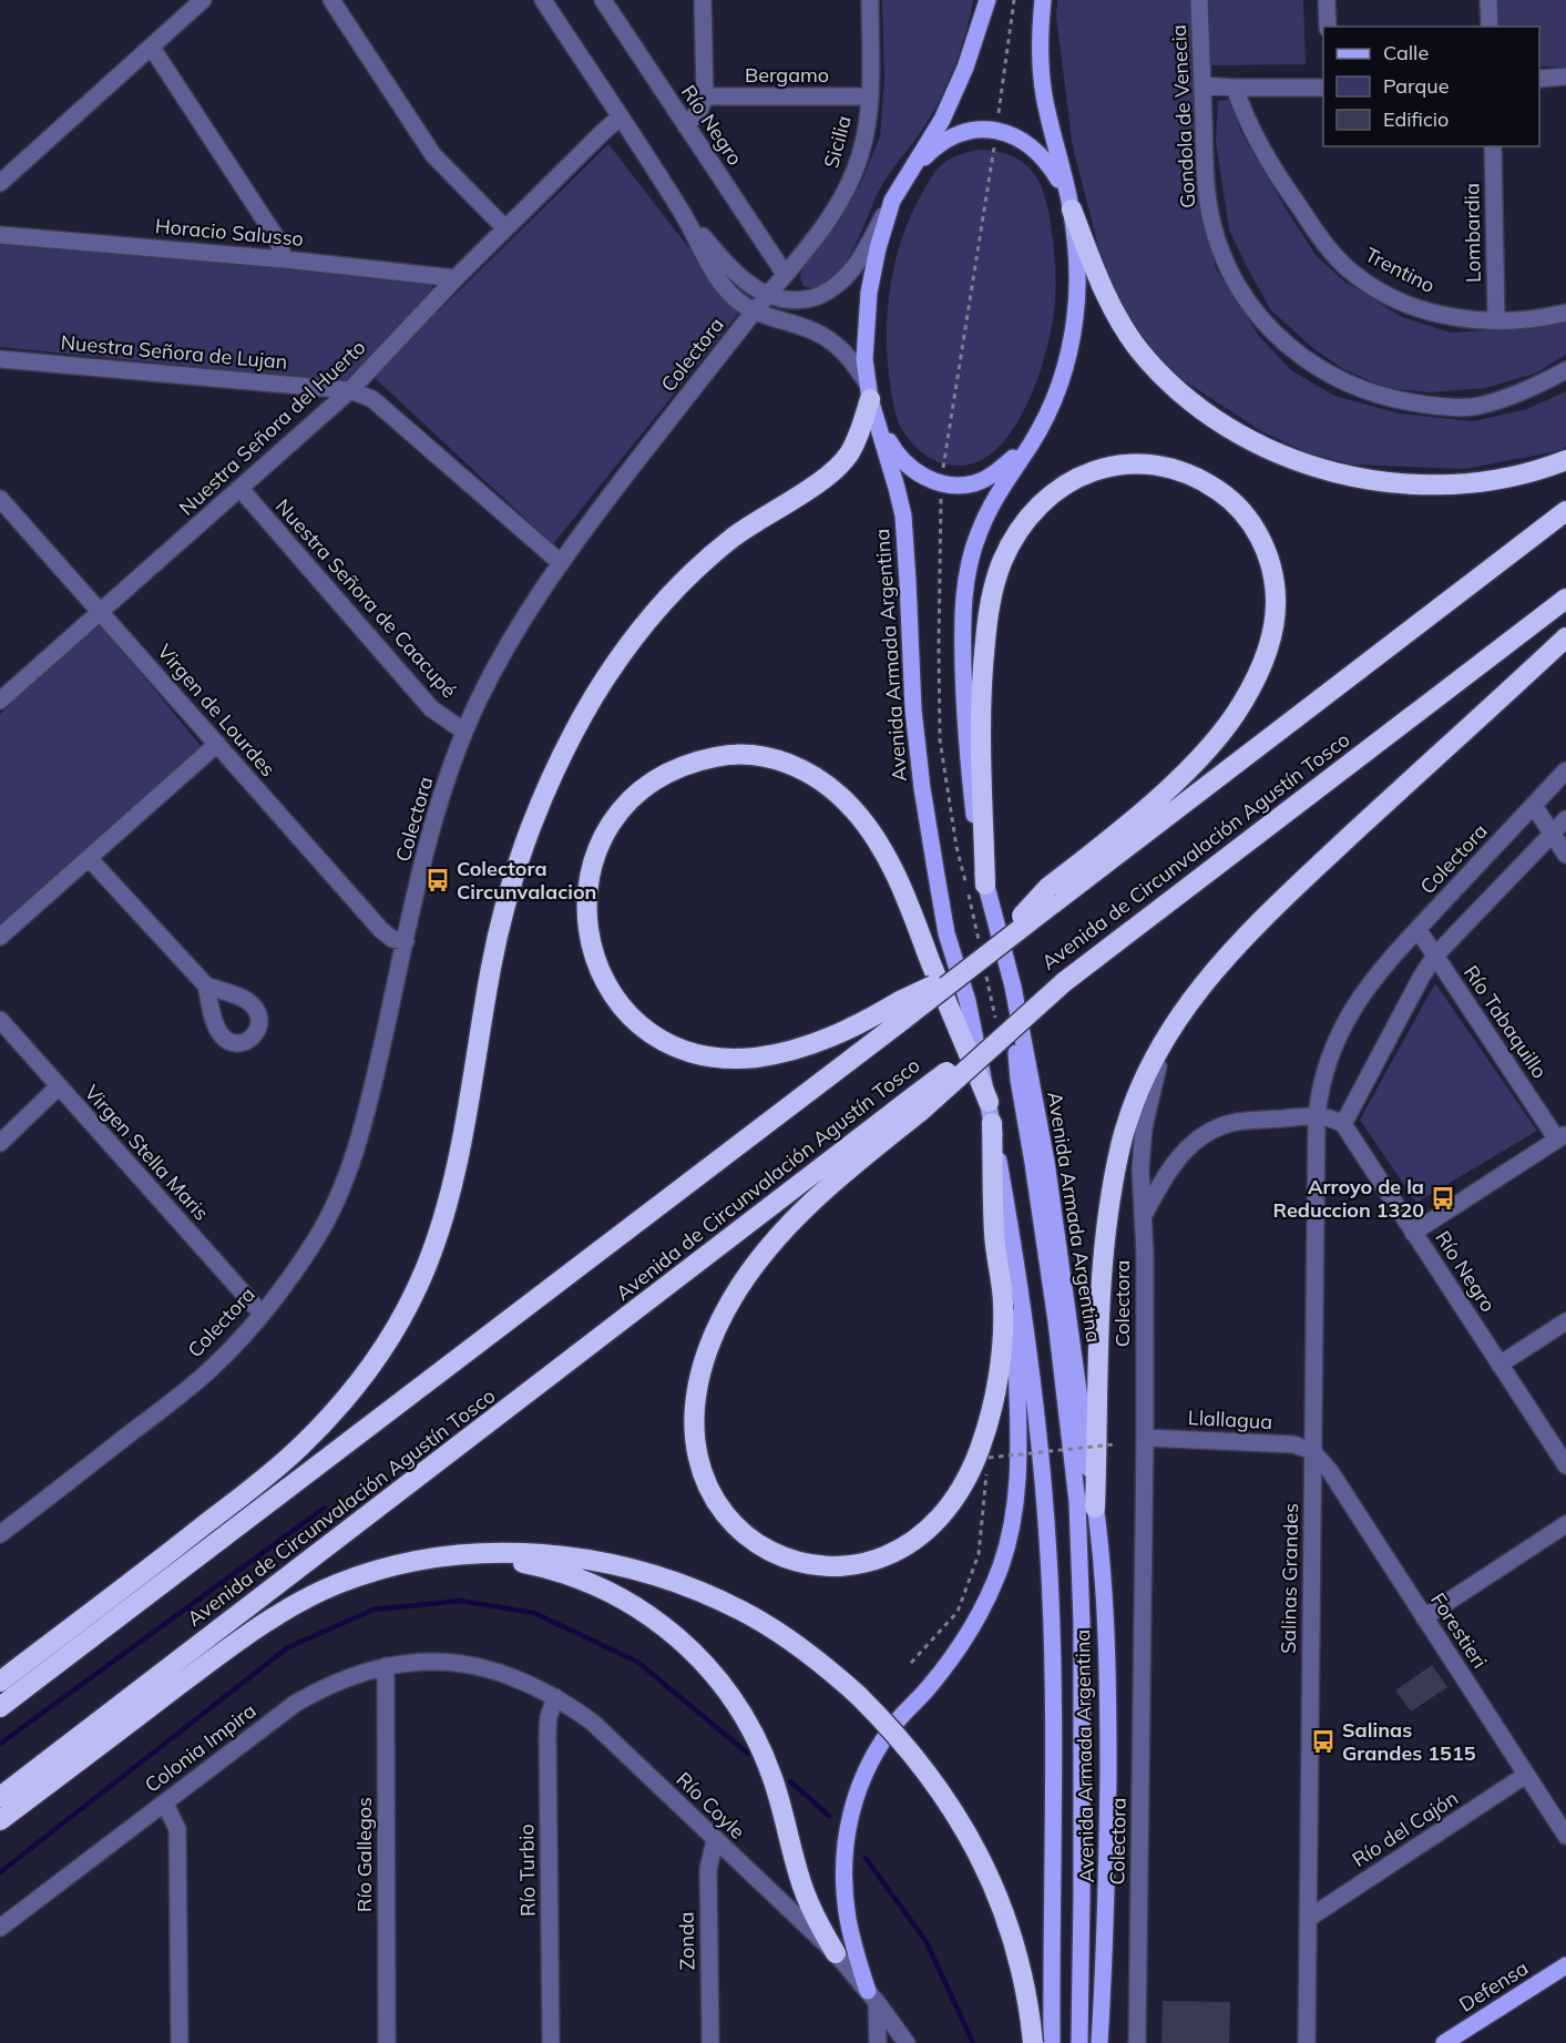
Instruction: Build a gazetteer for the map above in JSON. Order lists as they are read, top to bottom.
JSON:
{
  "streets": {
    "highway": ["Avenida de Circunvalación Agustín Tosco"],
    "main road": ["Avenida Armada Argentina", "Defensa"],
    "street": [
      "Bergamo",
      "Gondola de Venecia",
      "Río Negro",
      "Sicilia",
      "Horacio Salusso",
      "Lombardia",
      "Trentino",
      "Nuestra Señora de Lujan",
      "Colectora",
      "Nuestra Señora del Huerto",
      "Nuestra Señora de Caacupé",
      "Virgen de Lourdes",
      "Río Tabaquillo",
      "Virgen Stella Maris",
      "Llallagua",
      "Salinas Grandes",
      "Forestieri",
      "Colonia Impira",
      "Río Coyle",
      "Río del Cajón",
      "Río Gallegos",
      "Río Turbio",
      "Zonda"
    ]
  },
  "crossings": [
    ["Bergamo", "Sicilia"],
    ["Río Negro", "Sicilia"],
    ["Río Negro", "Colectora"],
    ["Sicilia", "Colectora"],
    ["Horacio Salusso", "Nuestra Señora del Huerto"],
    ["Lombardia", "Trentino"],
    ["Nuestra Señora de Lujan", "Colectora"],
    ["Nuestra Señora de Lujan", "Nuestra Señora del Huerto"],
    ["Colectora", "Nuestra Señora de Caacupé"],
    ["Colectora", "Virgen de Lourdes"],
    ["Colectora", "Río Tabaquillo"],
    ["Colectora", "Virgen Stella Maris"],
    ["Colectora", "Llallagua"],
    ["Colectora", "Salinas Grandes"],
    ["Nuestra Señora del Huerto", "Nuestra Señora de Caacupé"],
    ["Nuestra Señora del Huerto", "Virgen de Lourdes"],
    ["Llallagua", "Salinas Grandes"],
    ["Llallagua", "Forestieri"],
    ["Salinas Grandes", "Forestieri"],
    ["Salinas Grandes", "Río del Cajón"],
    ["Forestieri", "Río del Cajón"],
    ["Colonia Impira", "Río Coyle"],
    ["Colonia Impira", "Río Gallegos"],
    ["Río Coyle", "Río Turbio"],
    ["Río Coyle", "Zonda"]
  ],
  "places": {
    "bus stop": ["Colectora Circunvalacion", "Arroyo de la Reduccion 1320", "Salinas Grandes 1515"]
  },
  "legend": ["Calle", "Parque", "Edificio"]
}
